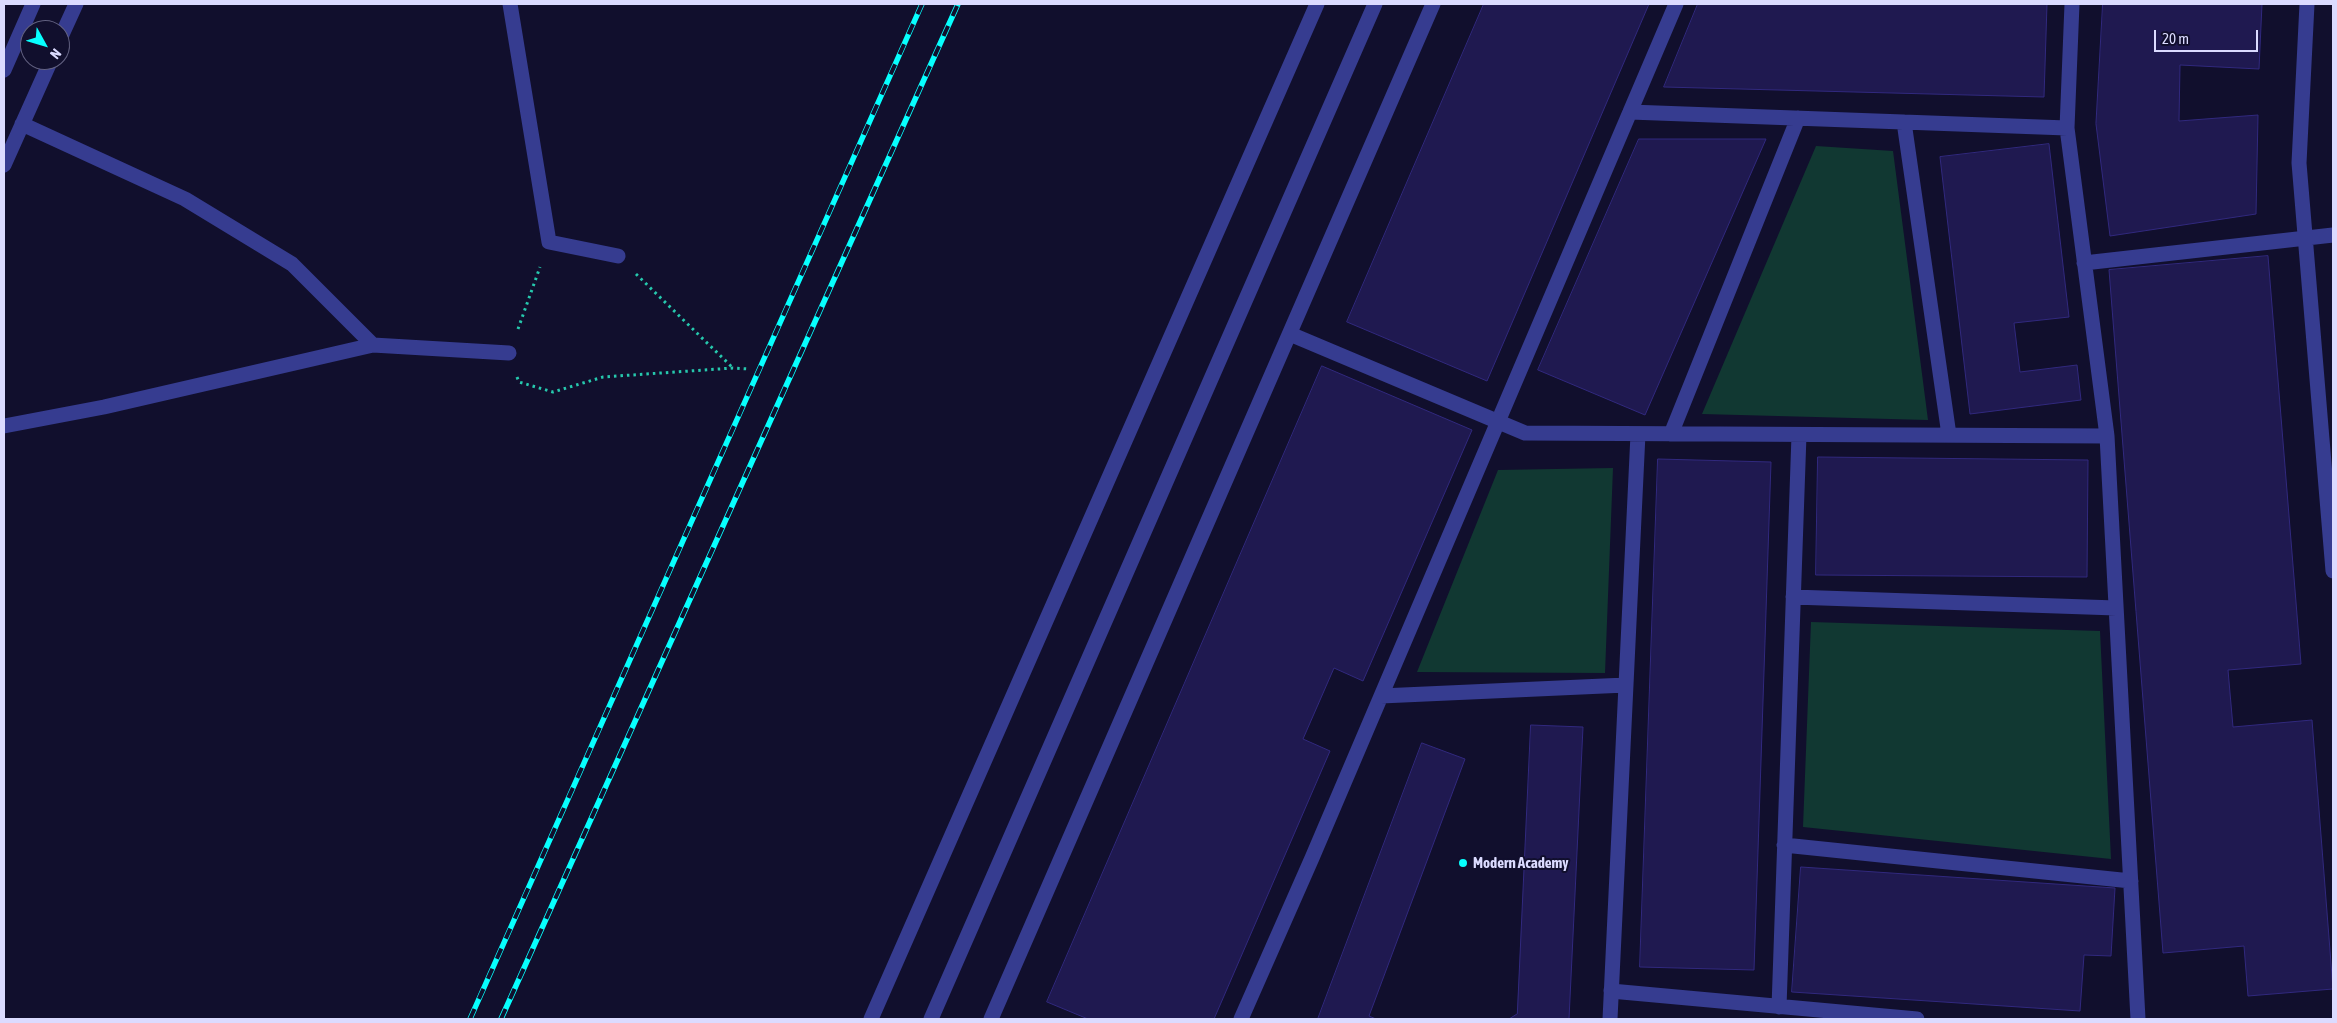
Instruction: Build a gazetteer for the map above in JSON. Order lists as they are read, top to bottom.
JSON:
{
  "places": ["Modern Academy"],
  "scale_bar": "20 m",
  "north": "bottom right"
}
